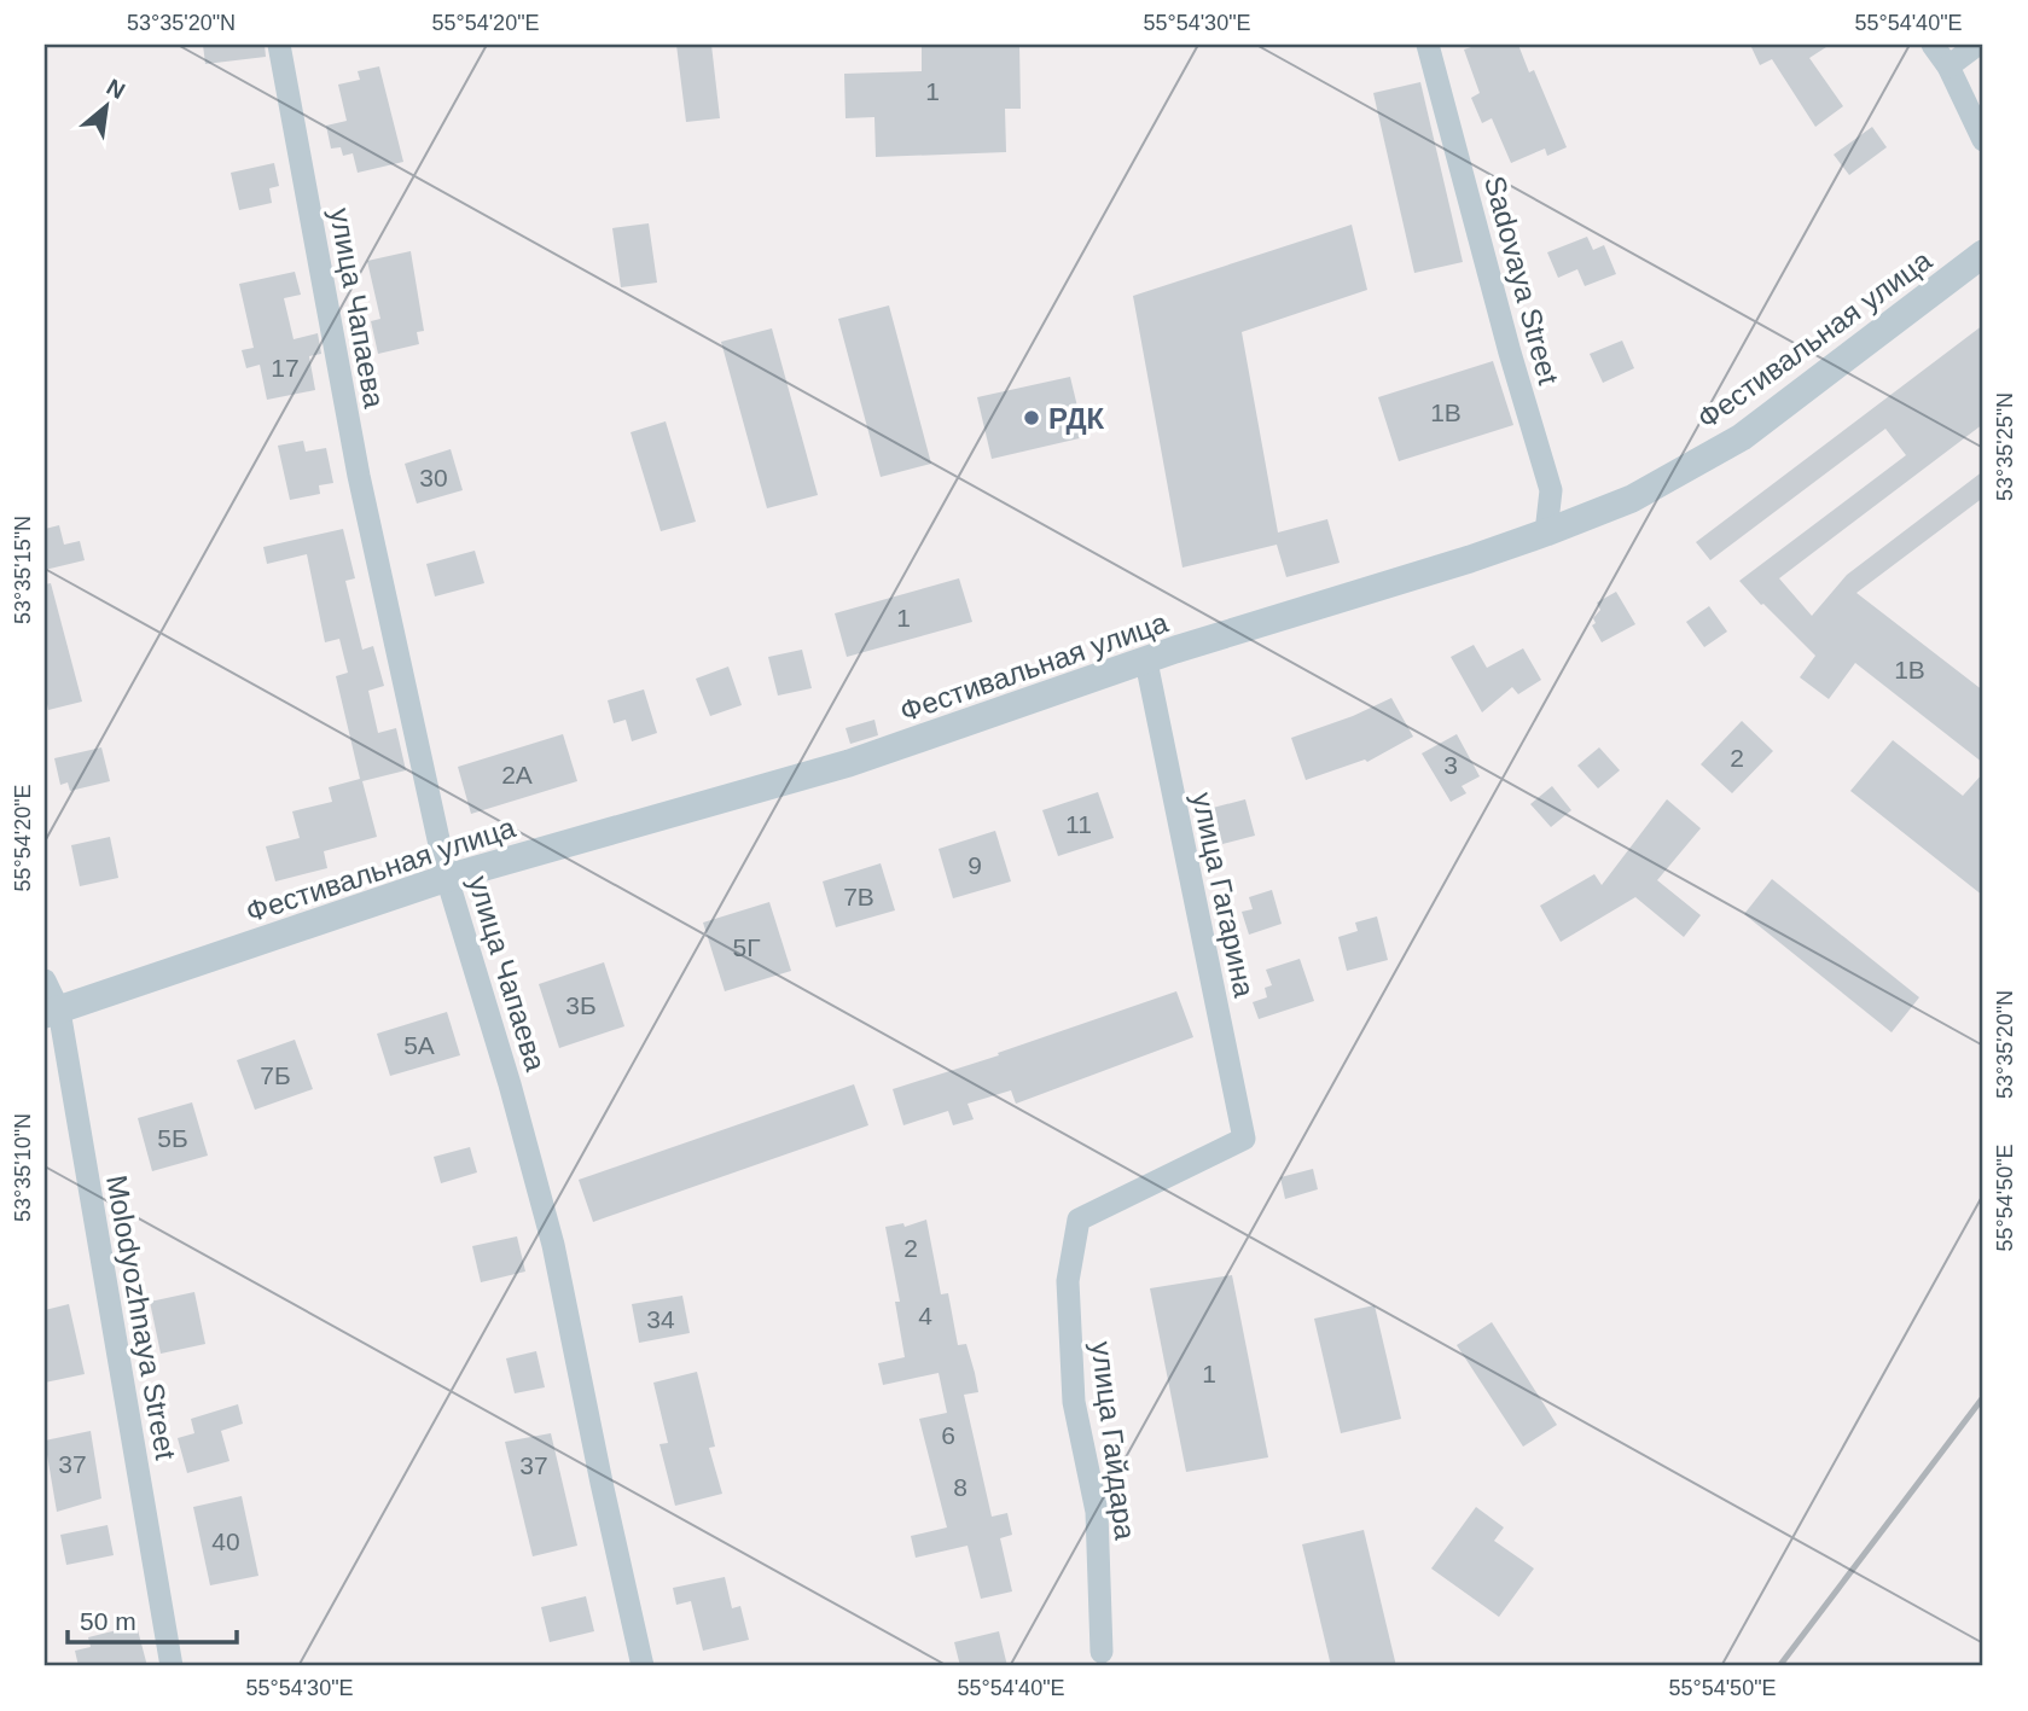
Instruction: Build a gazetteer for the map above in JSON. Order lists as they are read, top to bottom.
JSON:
{
  "streets": {
    "street": [
      "Sadovaya Street",
      "улица Чапаева",
      "Фестивальная улица",
      "улица Гагарина",
      "Molodyozhnaya Street",
      "улица Гайдара"
    ]
  },
  "crossings": [
    ["Sadovaya Street", "Фестивальная улица"],
    ["улица Чапаева", "Фестивальная улица"],
    ["Фестивальная улица", "улица Гагарина"],
    ["Фестивальная улица", "Molodyozhnaya Street"],
    ["улица Гагарина", "улица Гайдара"]
  ],
  "places": ["РДК"],
  "house_numbers": [
    "1",
    "17",
    "1В",
    "30",
    "1",
    "1В",
    "2",
    "3",
    "2А",
    "11",
    "9",
    "7В",
    "5Г",
    "3Б",
    "5А",
    "7Б",
    "5Б",
    "2",
    "4",
    "34",
    "1",
    "6",
    "37",
    "37",
    "8",
    "40"
  ],
  "scale_bar": "50 m",
  "north": "top right",
  "coordinates": [
    "53°35'20\"N",
    "55°54'20\"E",
    "55°54'30\"E",
    "55°54'40\"E",
    "53°35'25\"N",
    "53°35'15\"N",
    "53°35'10\"N",
    "55°54'50\"E"
  ]
}
